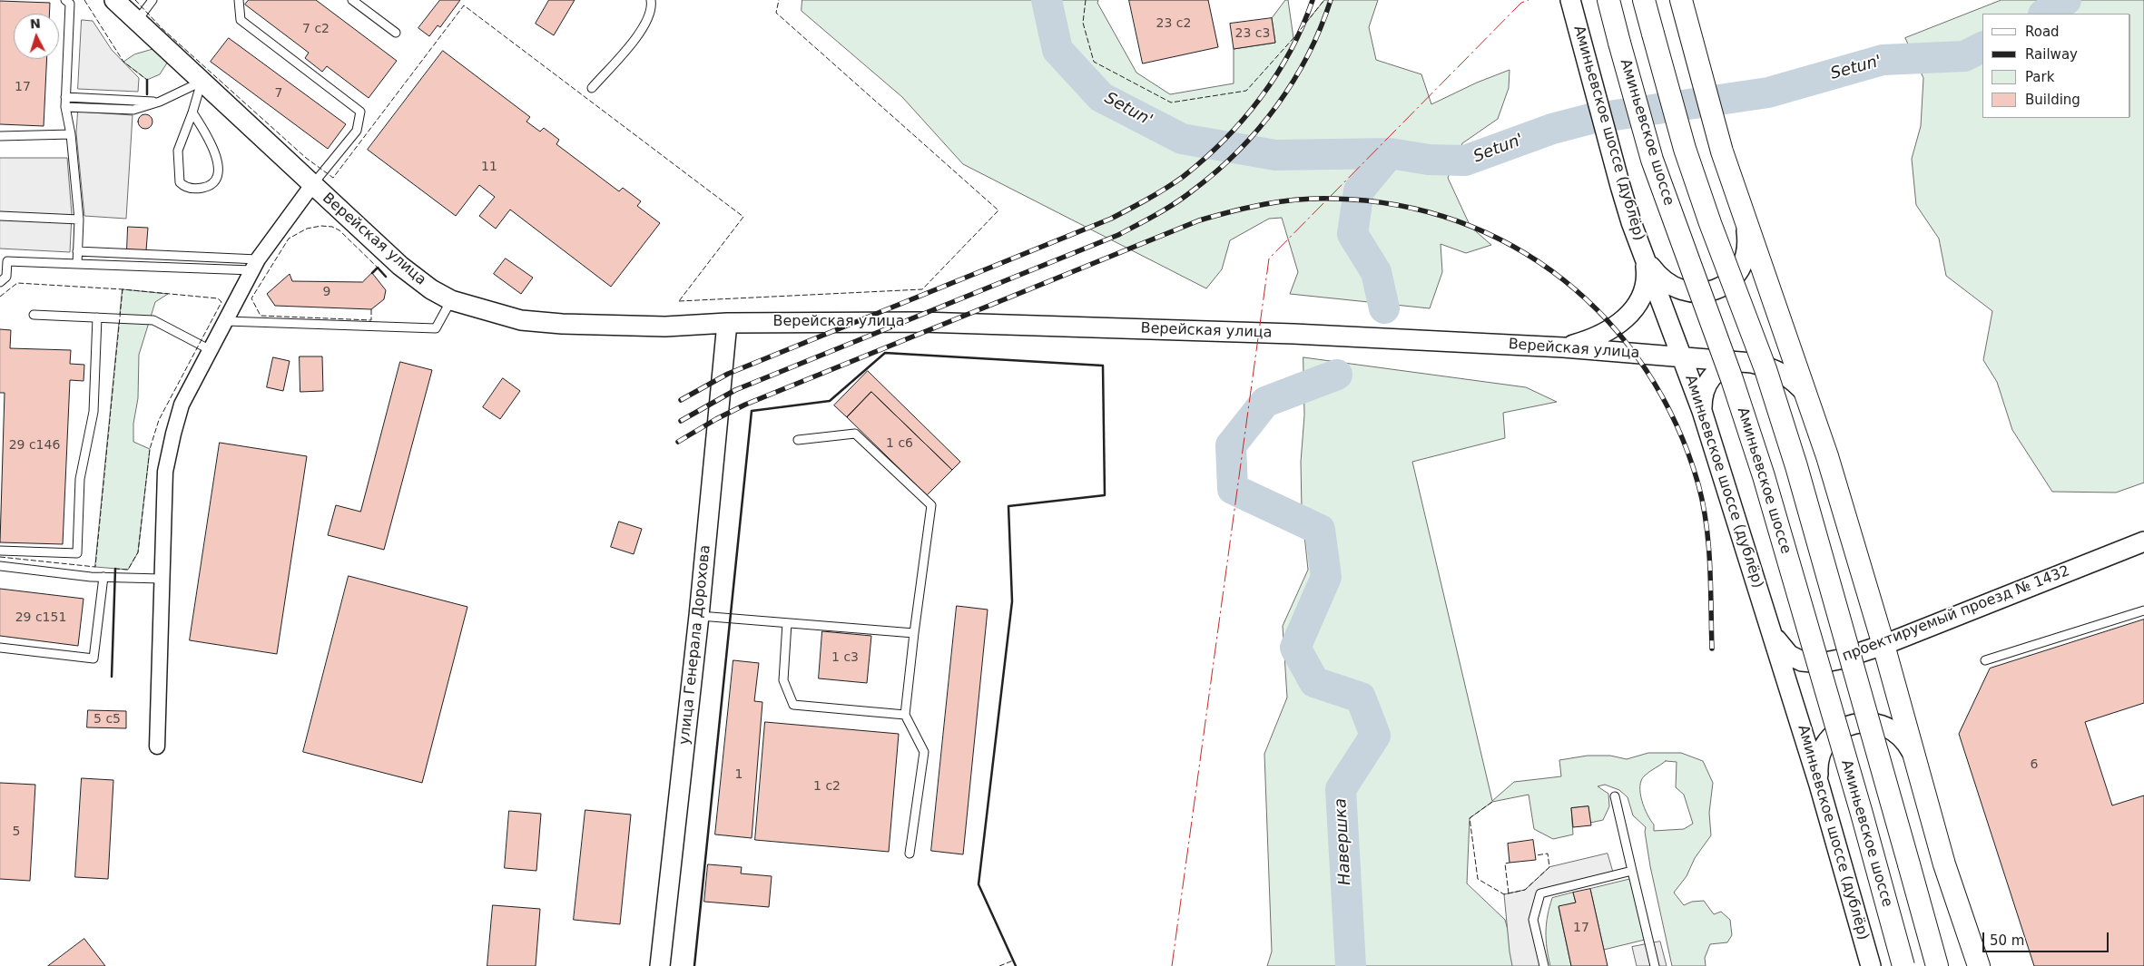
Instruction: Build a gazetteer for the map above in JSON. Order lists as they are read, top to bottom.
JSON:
{
  "streets": {
    "main road": ["Аминьевское шоссе"],
    "street": [
      "Аминьевское шоссе (дублёр)",
      "Верейская улица",
      "проектируемый проезд № 1432",
      "улица Генерала Дорохова"
    ]
  },
  "crossings": [
    ["Аминьевское шоссе (дублёр)", "Верейская улица"],
    ["Аминьевское шоссе (дублёр)", "проектируемый проезд № 1432"],
    ["Верейская улица", "улица Генерала Дорохова"]
  ],
  "water": ["Setun'", "Навершка"],
  "house_numbers": [
    "23 с2",
    "7 с2",
    "23 с3",
    "17",
    "7",
    "11",
    "9",
    "1 с6",
    "29 с146",
    "29 с151",
    "1 с3",
    "5 с5",
    "6",
    "1",
    "1 с2",
    "5",
    "17"
  ],
  "legend": [
    "Road",
    "Railway",
    "Park",
    "Building"
  ],
  "scale_bar": "50 m",
  "north": "top"
}
